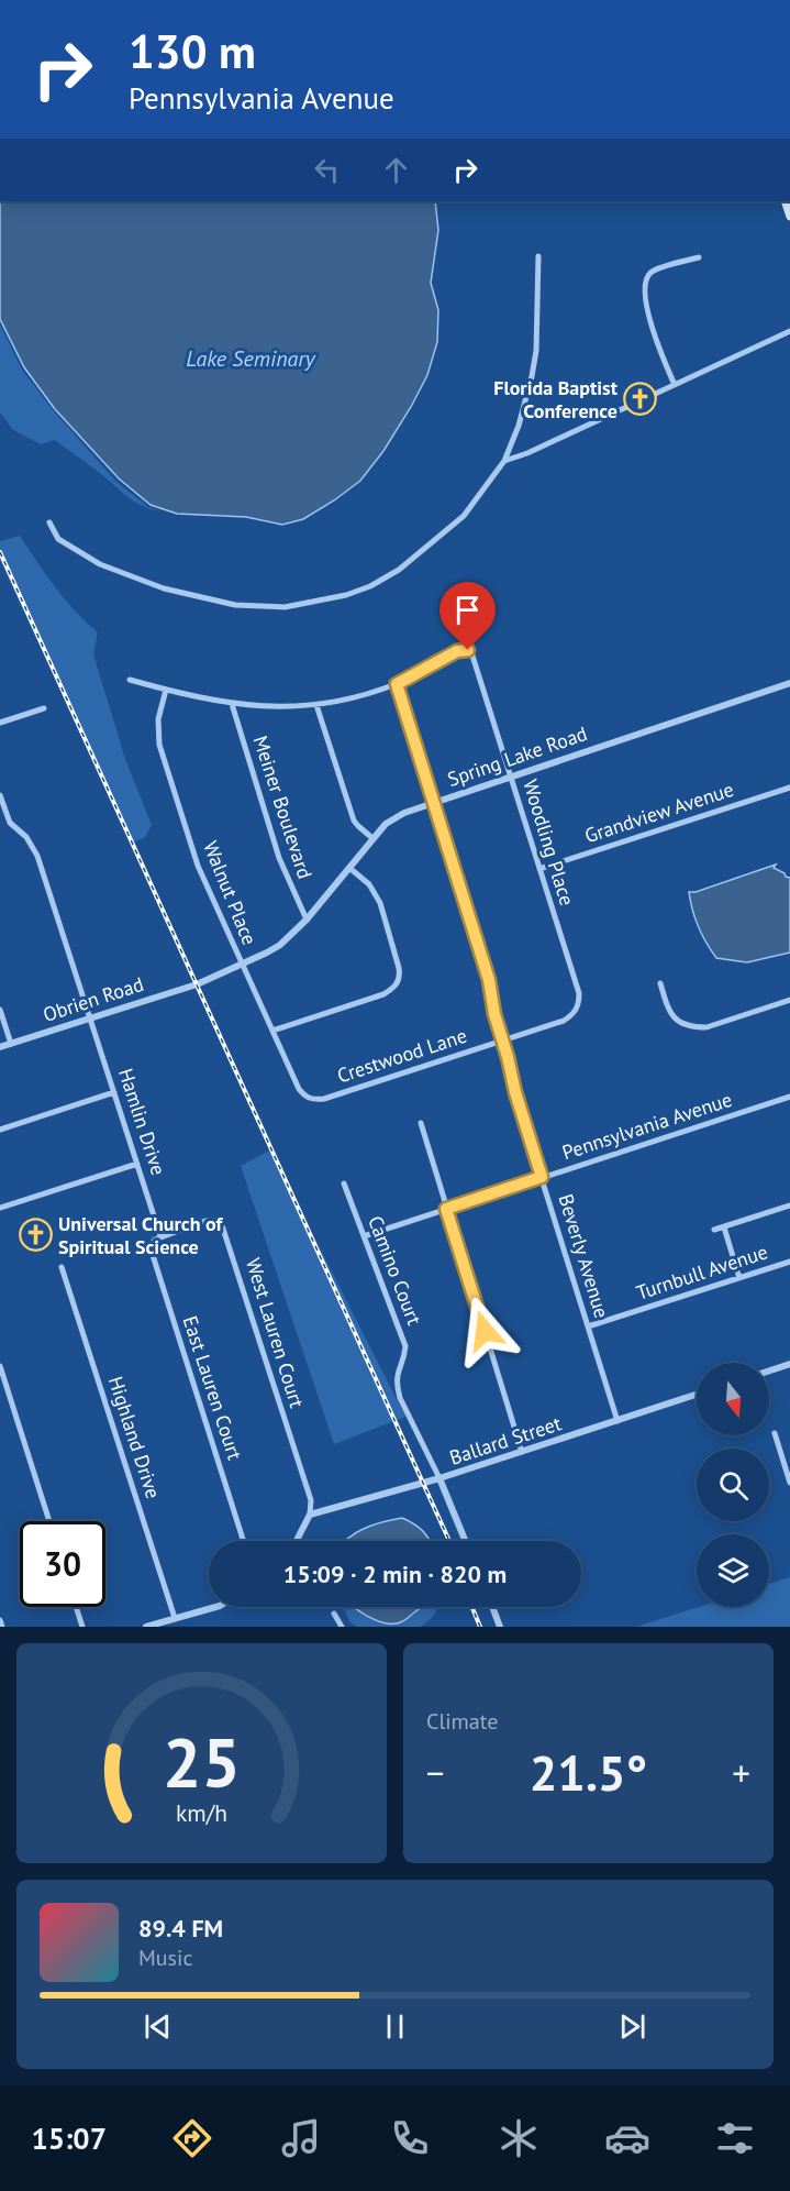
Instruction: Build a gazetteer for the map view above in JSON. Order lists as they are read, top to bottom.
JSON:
{
  "streets": {
    "street": [
      "Spring Lake Road",
      "Meiner Boulevard",
      "Grandview Avenue",
      "Woodling Place",
      "Walnut Place",
      "Obrien Road",
      "Crestwood Lane",
      "Hamlin Drive",
      "Pennsylvania Avenue",
      "Beverly Avenue",
      "Camino Court",
      "Turnbull Avenue",
      "West Lauren Court",
      "East Lauren Court",
      "Highland Drive",
      "Ballard Street"
    ]
  },
  "crossings": [
    ["Spring Lake Road", "Meiner Boulevard"],
    ["Spring Lake Road", "Woodling Place"],
    ["Spring Lake Road", "Walnut Place"],
    ["Spring Lake Road", "Obrien Road"],
    ["Spring Lake Road", "Beverly Avenue"],
    ["Grandview Avenue", "Woodling Place"],
    ["Woodling Place", "Crestwood Lane"],
    ["Woodling Place", "Beverly Avenue"],
    ["Walnut Place", "Crestwood Lane"],
    ["Obrien Road", "Hamlin Drive"],
    ["Crestwood Lane", "Beverly Avenue"],
    ["Hamlin Drive", "West Lauren Court"],
    ["Hamlin Drive", "East Lauren Court"],
    ["Pennsylvania Avenue", "Beverly Avenue"],
    ["Pennsylvania Avenue", "Camino Court"],
    ["Beverly Avenue", "Turnbull Avenue"],
    ["Beverly Avenue", "Ballard Street"],
    ["Camino Court", "Ballard Street"],
    ["West Lauren Court", "East Lauren Court"],
    ["West Lauren Court", "Ballard Street"]
  ],
  "water": ["Lake Seminary"],
  "places": {
    "church": ["Florida Baptist Conference", "Universal Church of Spiritual Science"]
  },
  "north": "bottom",
  "page": {
    "turn": ["130 m", "Pennsylvania Avenue"],
    "limit": "30",
    "trip": "15:09 · 2 min · 820 m",
    "tile": "Climate",
    "heat": ["−", "21.5°", "+"],
    "song": ["89.4 FM", "Music"],
    "tabs": "15:07",
    "gauge": ["25", "km/h"]
  }
}
